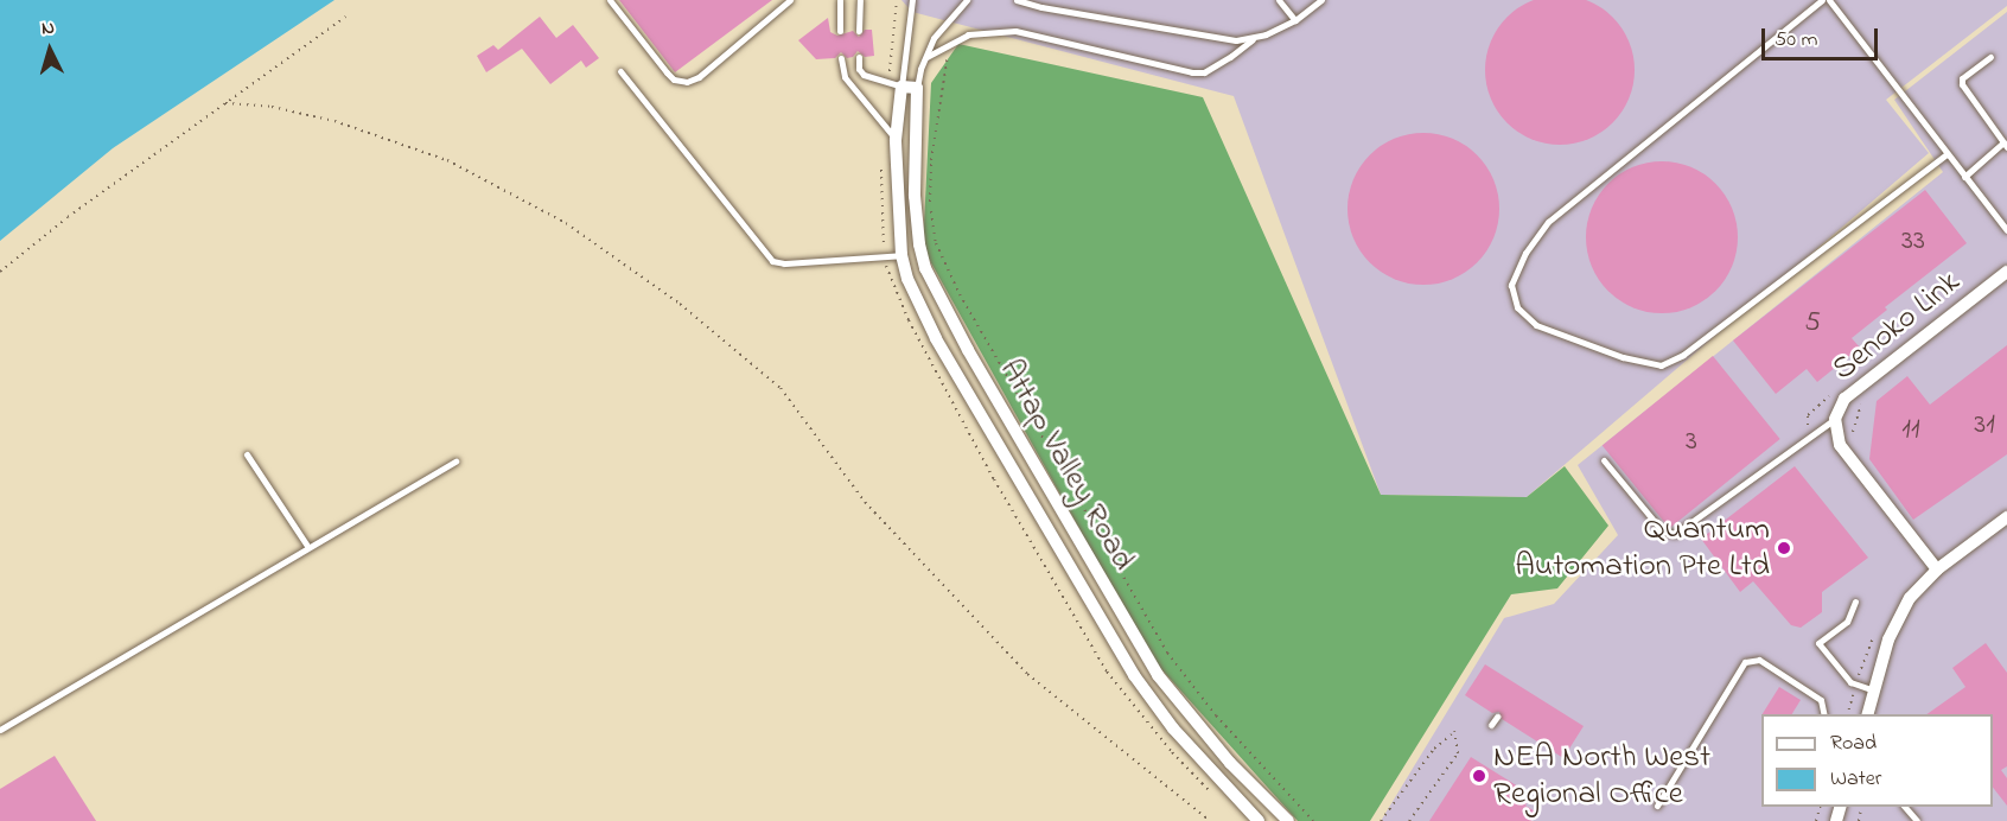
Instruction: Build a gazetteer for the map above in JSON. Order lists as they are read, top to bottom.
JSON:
{
  "streets": {
    "street": ["Senoko Link", "Attap Valley Road"]
  },
  "places": ["Quantum Automation Pte Ltd", "NEA North West Regional Office"],
  "house_numbers": [
    "33",
    "5",
    "31",
    "11",
    "3"
  ],
  "legend": ["Road", "Water"],
  "scale_bar": "50 m",
  "north": "top"
}
